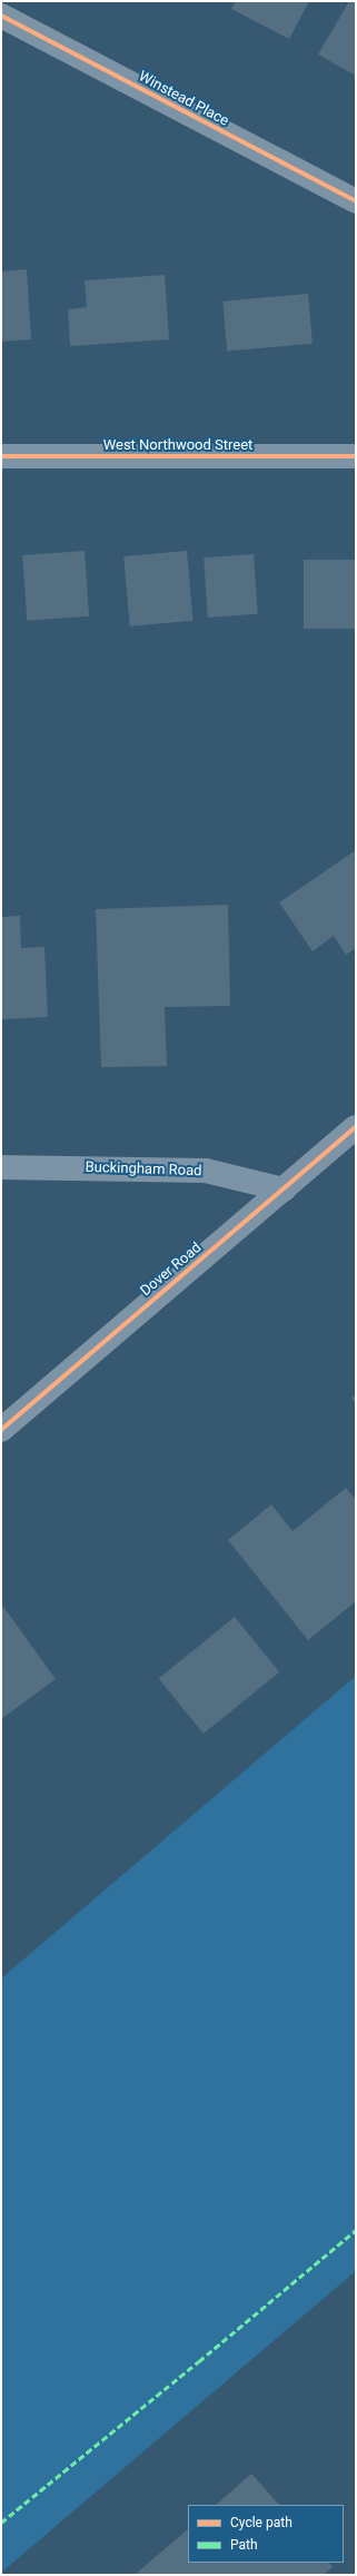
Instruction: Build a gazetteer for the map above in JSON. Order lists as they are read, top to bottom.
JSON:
{
  "streets": {
    "street": [
      "Winstead Place",
      "West Northwood Street",
      "Buckingham Road",
      "Dover Road"
    ]
  },
  "crossings": [
    ["Buckingham Road", "Dover Road"]
  ],
  "legend": ["Cycle path", "Path"]
}
